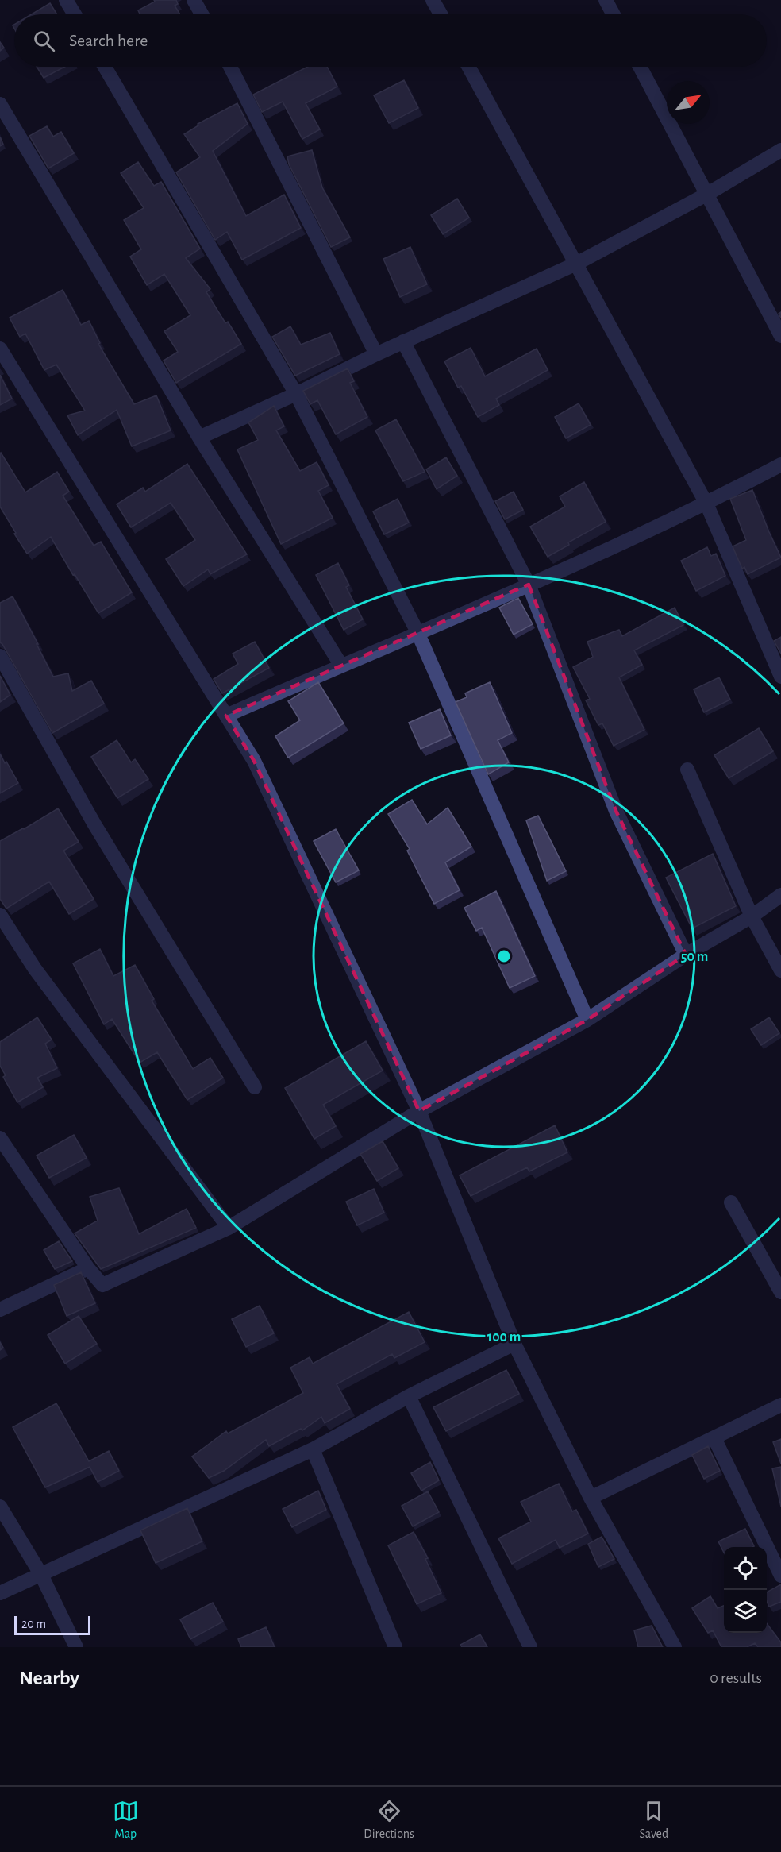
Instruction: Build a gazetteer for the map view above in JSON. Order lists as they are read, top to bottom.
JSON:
{
  "scale_bar": "20 m",
  "north": "top right",
  "page": {
    "search": "Search here",
    "scale": "20 m",
    "heading": ["Nearby", "0 results"],
    "nav": ["Map", "Directions", "Saved"]
  },
  "rings": ["50 m", "100 m"]
}
